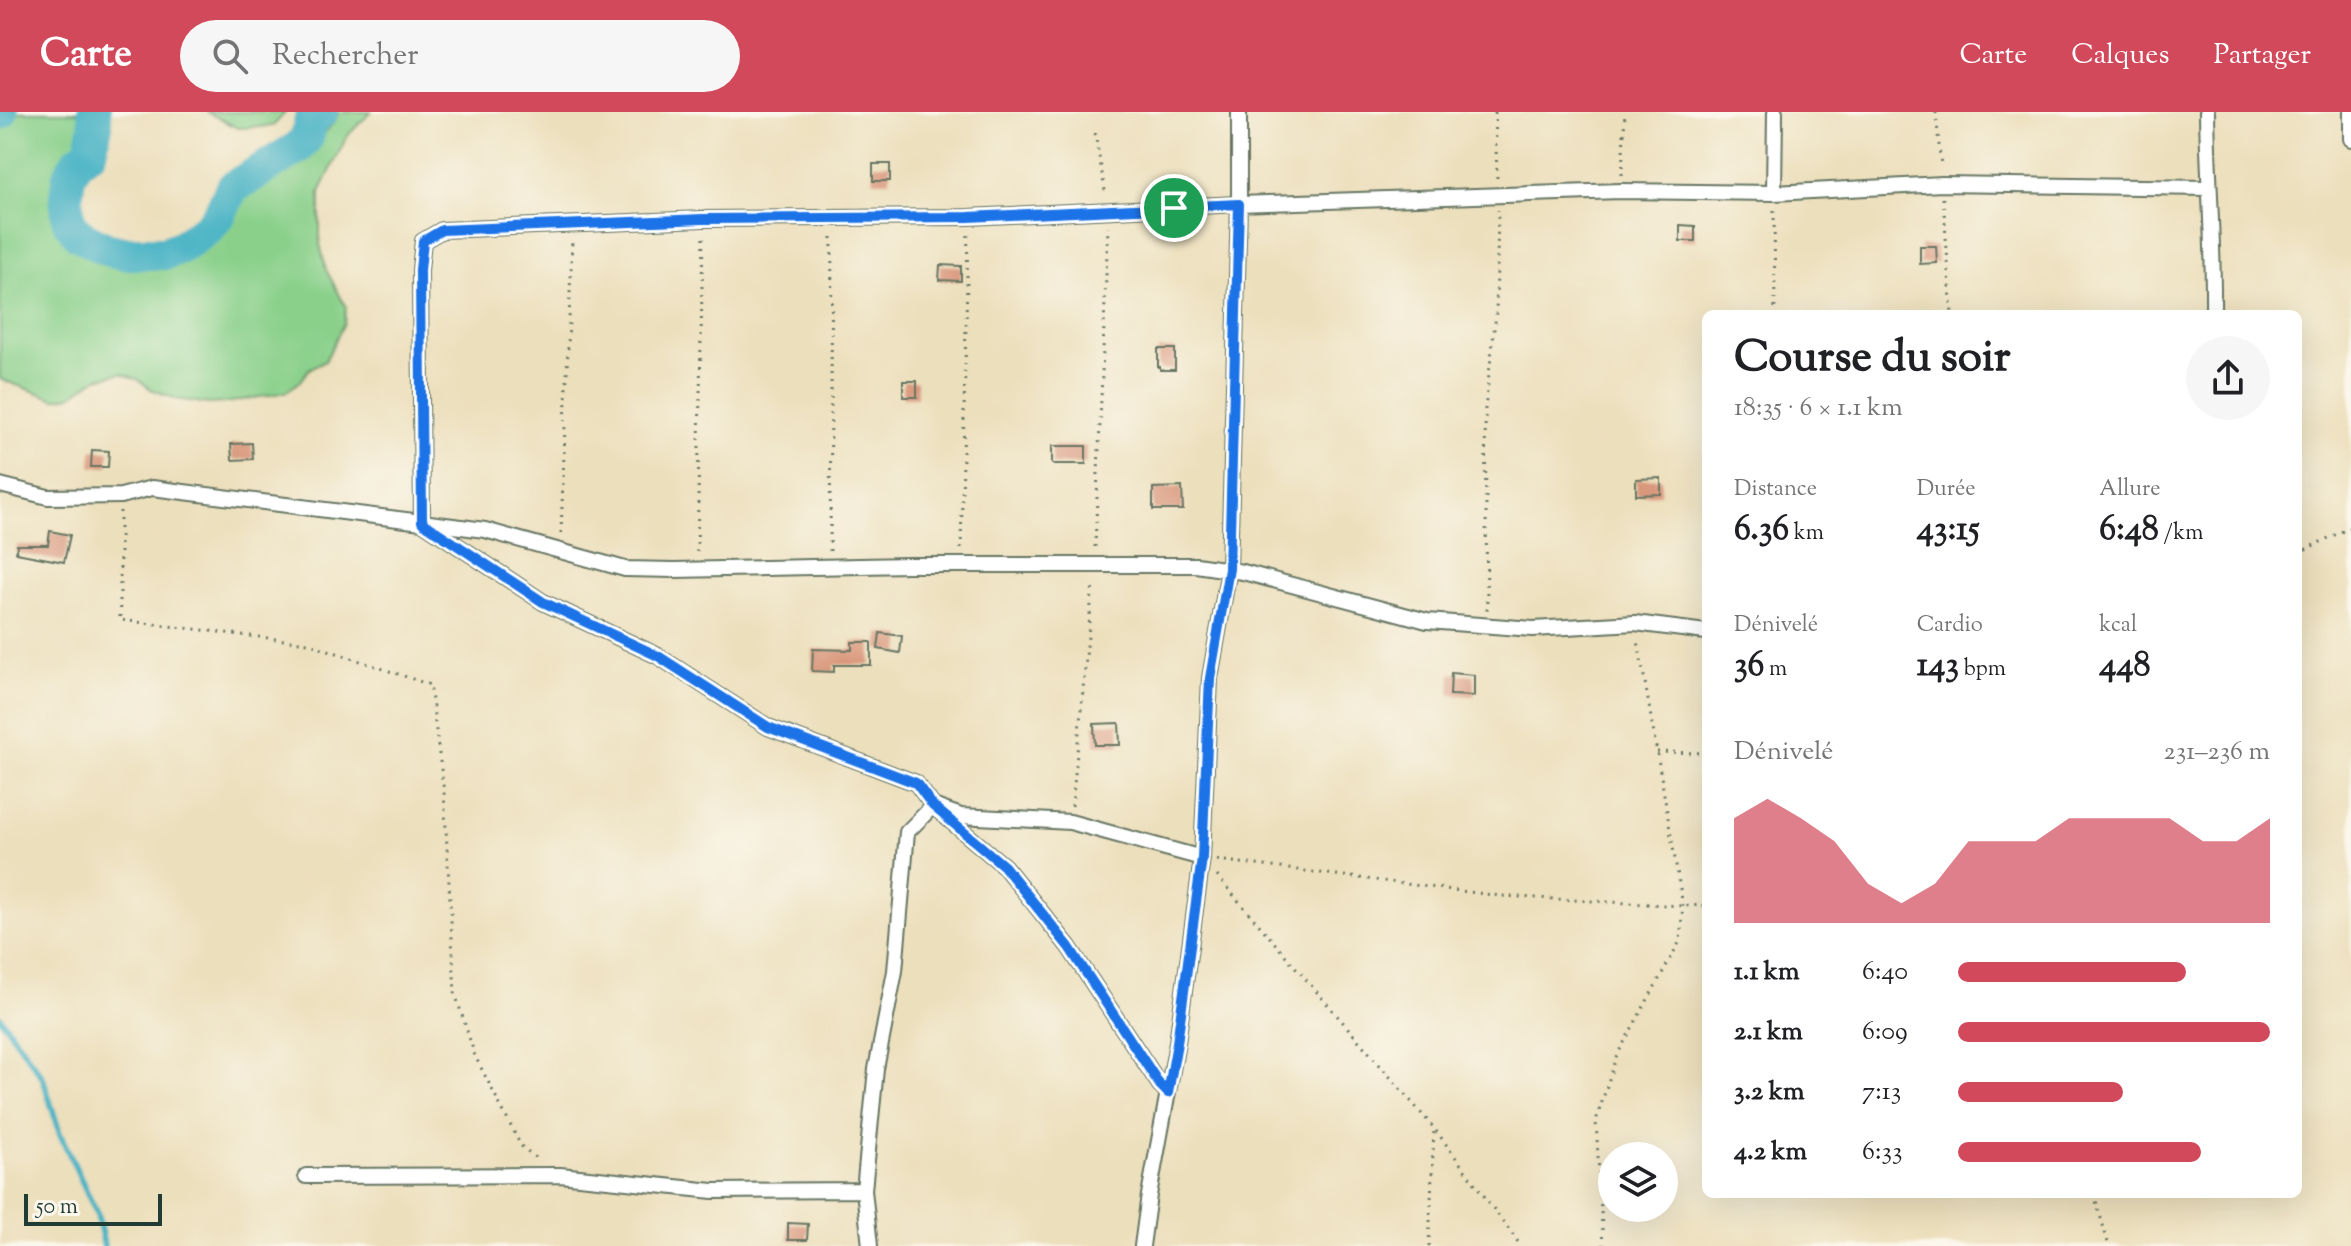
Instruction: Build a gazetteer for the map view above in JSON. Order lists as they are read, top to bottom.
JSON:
{
  "scale_bar": "50 m",
  "page": {
    "header": "Carte",
    "search": "Rechercher",
    "nav": ["Carte", "Calques", "Partager"],
    "heading": ["Course du soir", "18:35 · 6 × 1.1 km"],
    "stats": [
      ["Distance", "6.36 km"],
      ["Durée", "43:15"],
      ["Allure", "6:48 /km"],
      ["Dénivelé", "36 m"],
      ["Cardio", "143 bpm"],
      ["kcal", "448"]
    ],
    "chart": ["Dénivelé", "231–236 m"],
    "list": [
      {
        "name": "1.1 km",
        "note": "6:40"
      },
      {
        "name": "2.1 km",
        "note": "6:09"
      },
      {
        "name": "3.2 km",
        "note": "7:13"
      },
      {
        "name": "4.2 km",
        "note": "6:33"
      }
    ],
    "scale": "50 m"
  }
}
